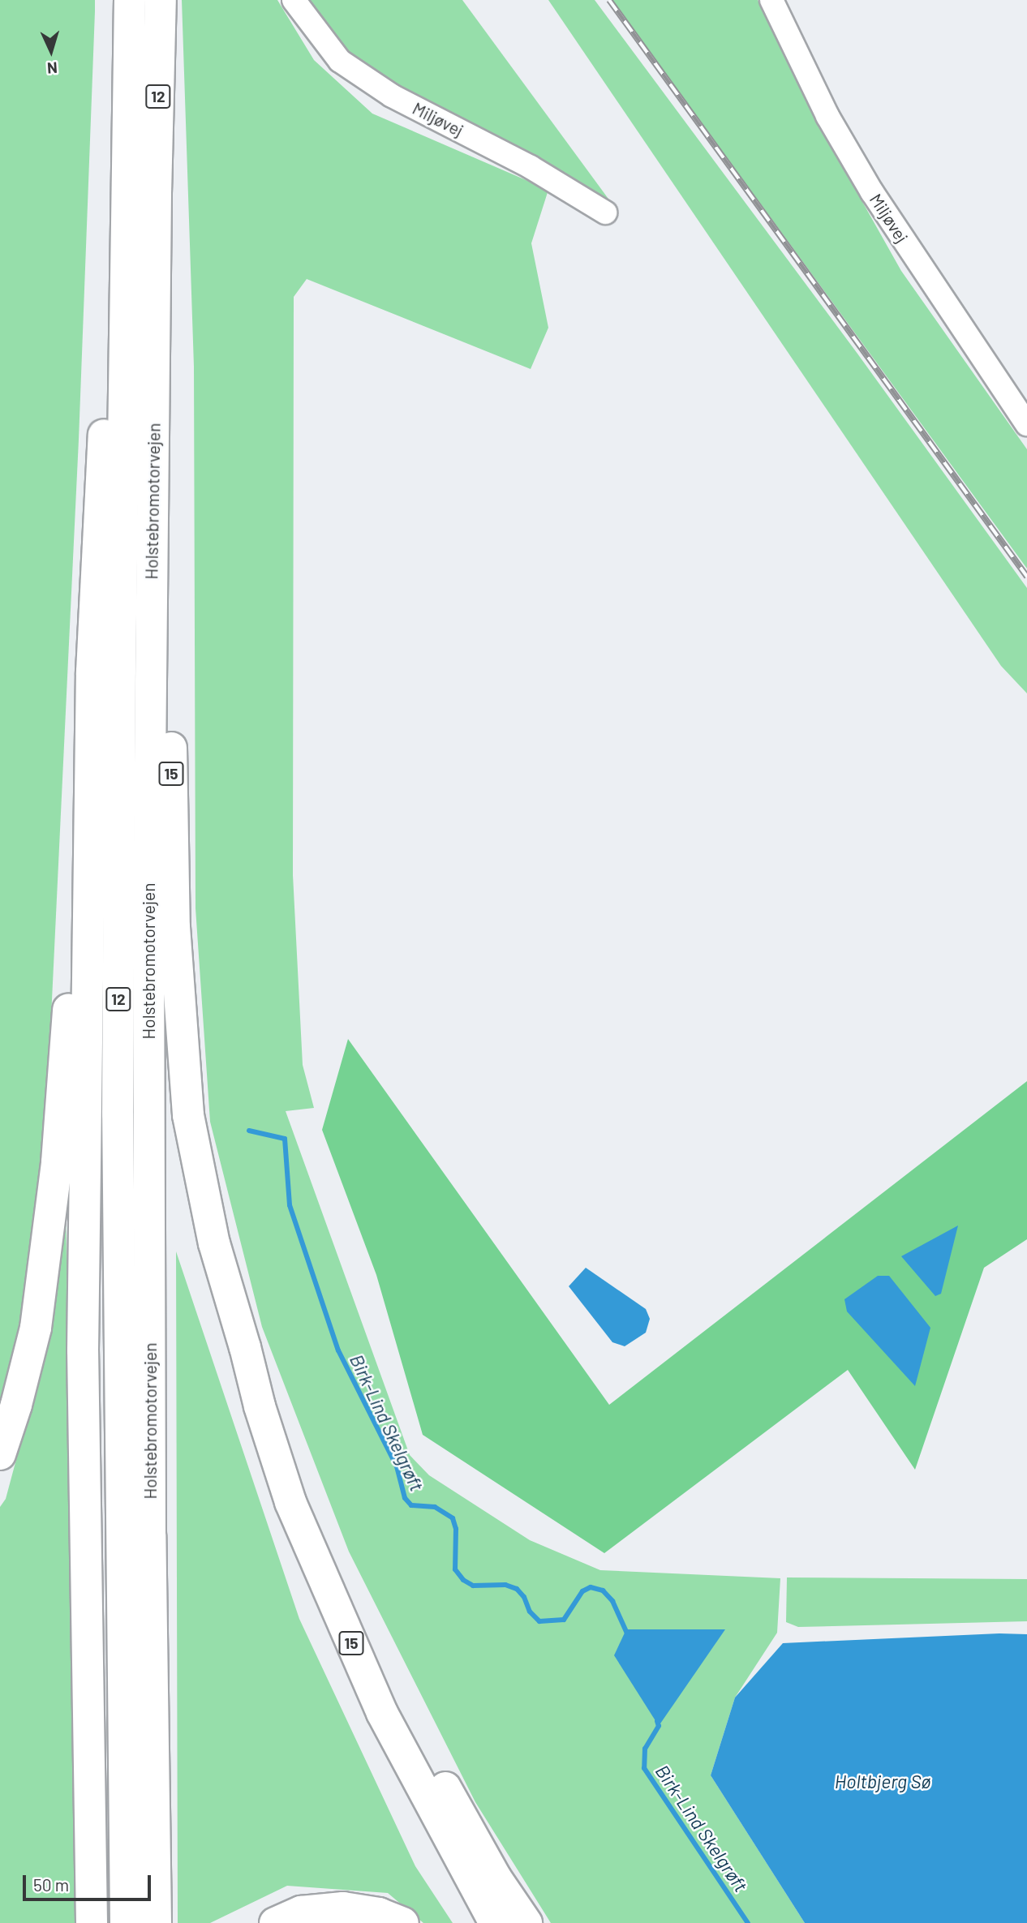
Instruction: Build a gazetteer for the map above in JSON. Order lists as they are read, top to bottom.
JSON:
{
  "streets": {
    "highway": ["12", "Holstebromotorvejen", "15"],
    "street": ["Miljøvej"]
  },
  "crossings": [
    ["Holstebromotorvejen", "15"]
  ],
  "water": ["Birk-Lind Skelgrøft", "Holtbjerg Sø"],
  "scale_bar": "50 m",
  "north": "bottom"
}
